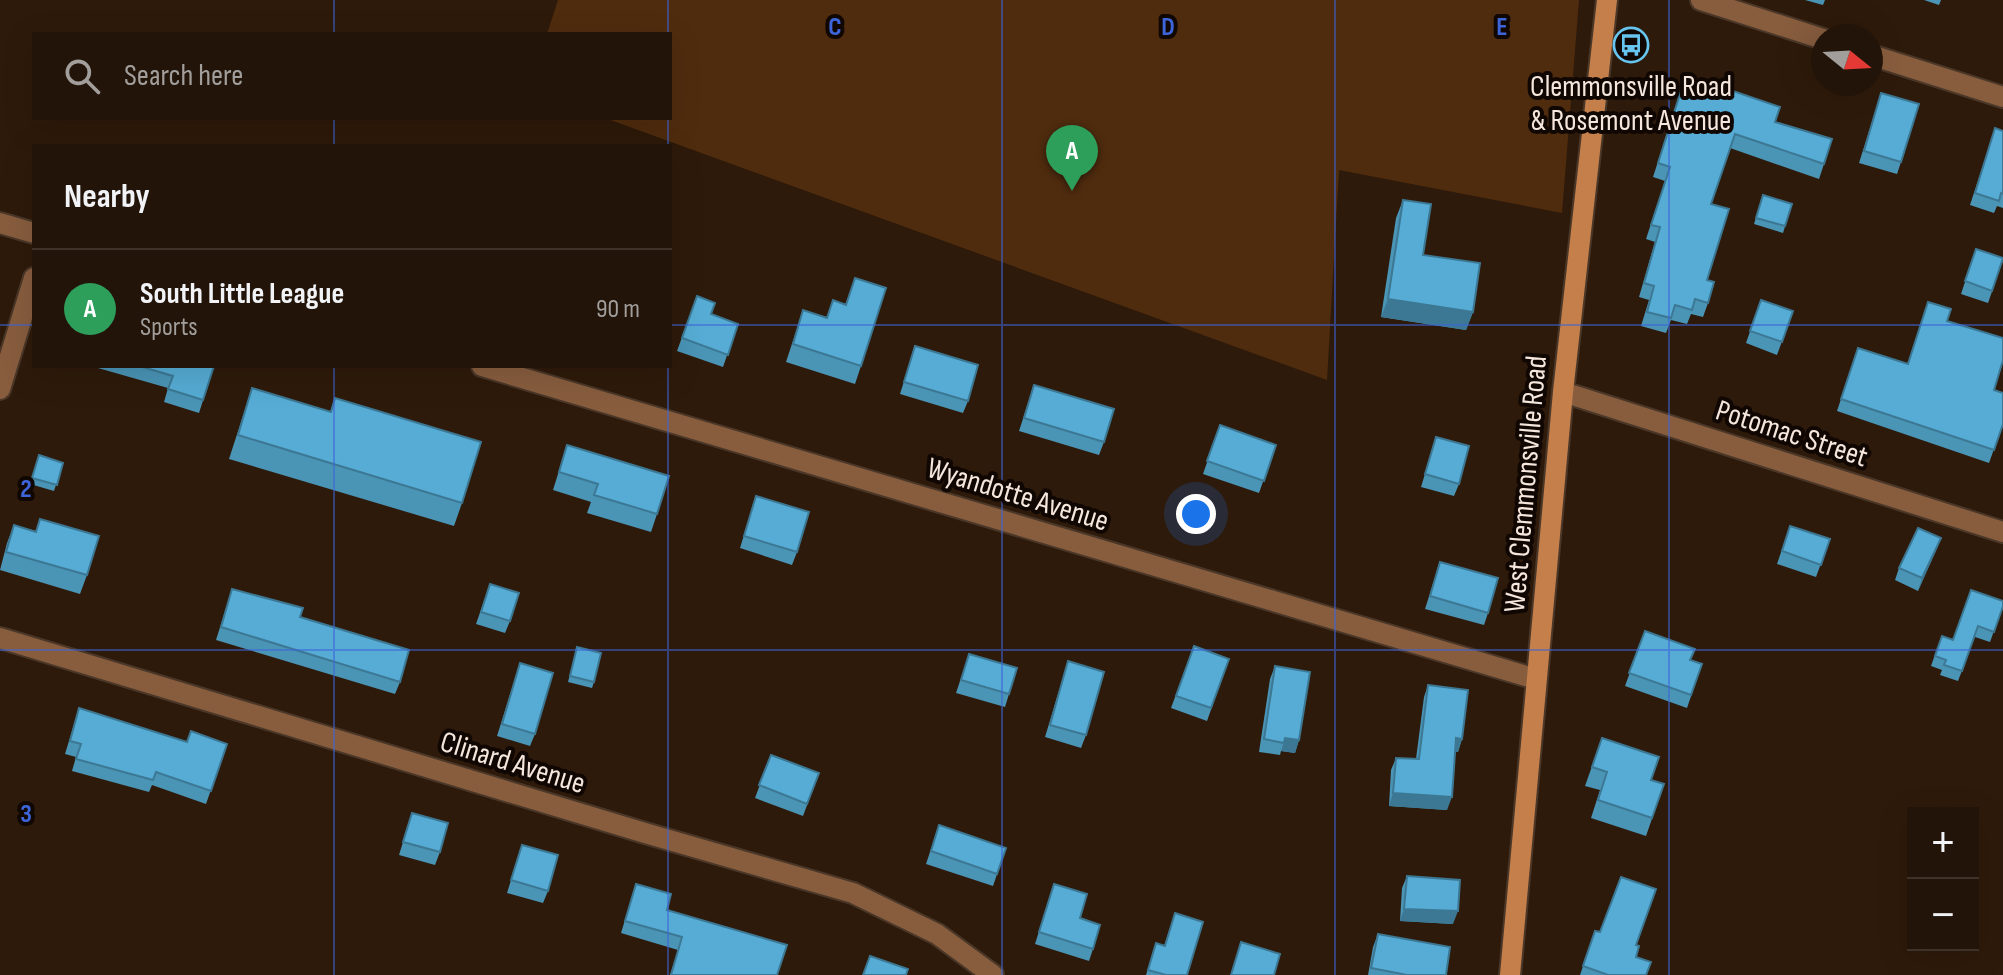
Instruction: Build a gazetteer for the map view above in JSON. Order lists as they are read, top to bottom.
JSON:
{
  "streets": {
    "main road": ["West Clemmonsville Road"],
    "street": ["Potomac Street", "Wyandotte Avenue", "Clinard Avenue"]
  },
  "crossings": [
    ["Potomac Street", "West Clemmonsville Road"],
    ["West Clemmonsville Road", "Wyandotte Avenue"]
  ],
  "places": {
    "bus stop": ["Clemmonsville Road & Rosemont Avenue"]
  },
  "north": "right",
  "page": {
    "search": "Search here",
    "pins": "A",
    "heading": "Nearby",
    "list": [
      {
        "mark": "A",
        "name": "South Little League",
        "note": "Sports",
        "value": "90 m"
      }
    ],
    "map_buttons": ["+", "−"]
  },
  "grid": {
    "columns": ["C", "D", "E"],
    "rows": ["2", "3"]
  }
}
